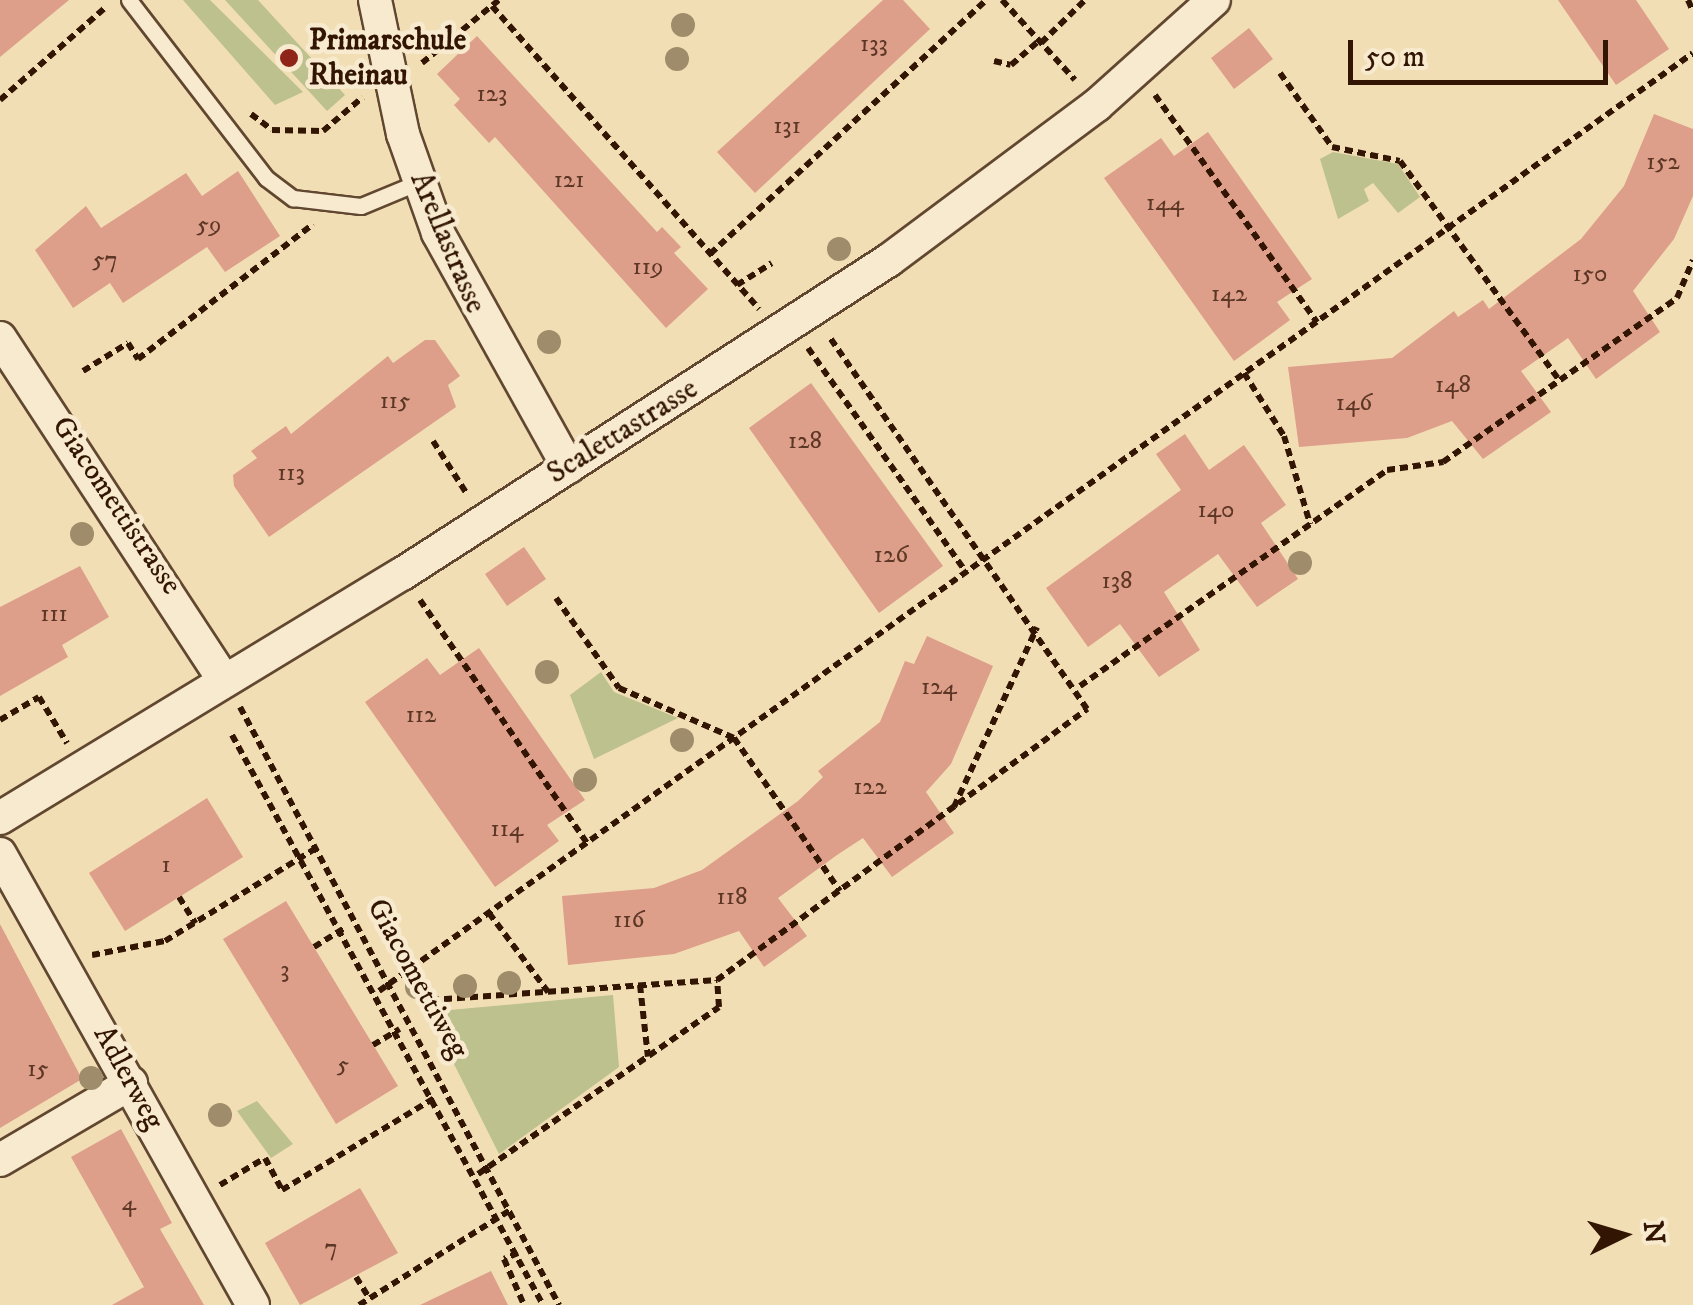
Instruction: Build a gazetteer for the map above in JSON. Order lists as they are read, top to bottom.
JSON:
{
  "streets": {
    "street": [
      "Arellastrasse",
      "Scalettastrasse",
      "Giacomettistrasse",
      "Adlerweg"
    ],
    "path": ["Giacomettiweg"]
  },
  "crossings": [
    ["Arellastrasse", "Scalettastrasse"],
    ["Scalettastrasse", "Giacomettistrasse"],
    ["Scalettastrasse", "Giacomettiweg"],
    ["Giacomettistrasse", "Giacomettiweg"]
  ],
  "places": ["Primarschule Rheinau"],
  "house_numbers": [
    "133",
    "123",
    "131",
    "152",
    "121",
    "144",
    "59",
    "57",
    "119",
    "150",
    "142",
    "148",
    "115",
    "146",
    "128",
    "113",
    "140",
    "126",
    "138",
    "111",
    "124",
    "112",
    "122",
    "114",
    "1",
    "118",
    "116",
    "3",
    "5",
    "15",
    "4",
    "7"
  ],
  "scale_bar": "50 m",
  "north": "right"
}
